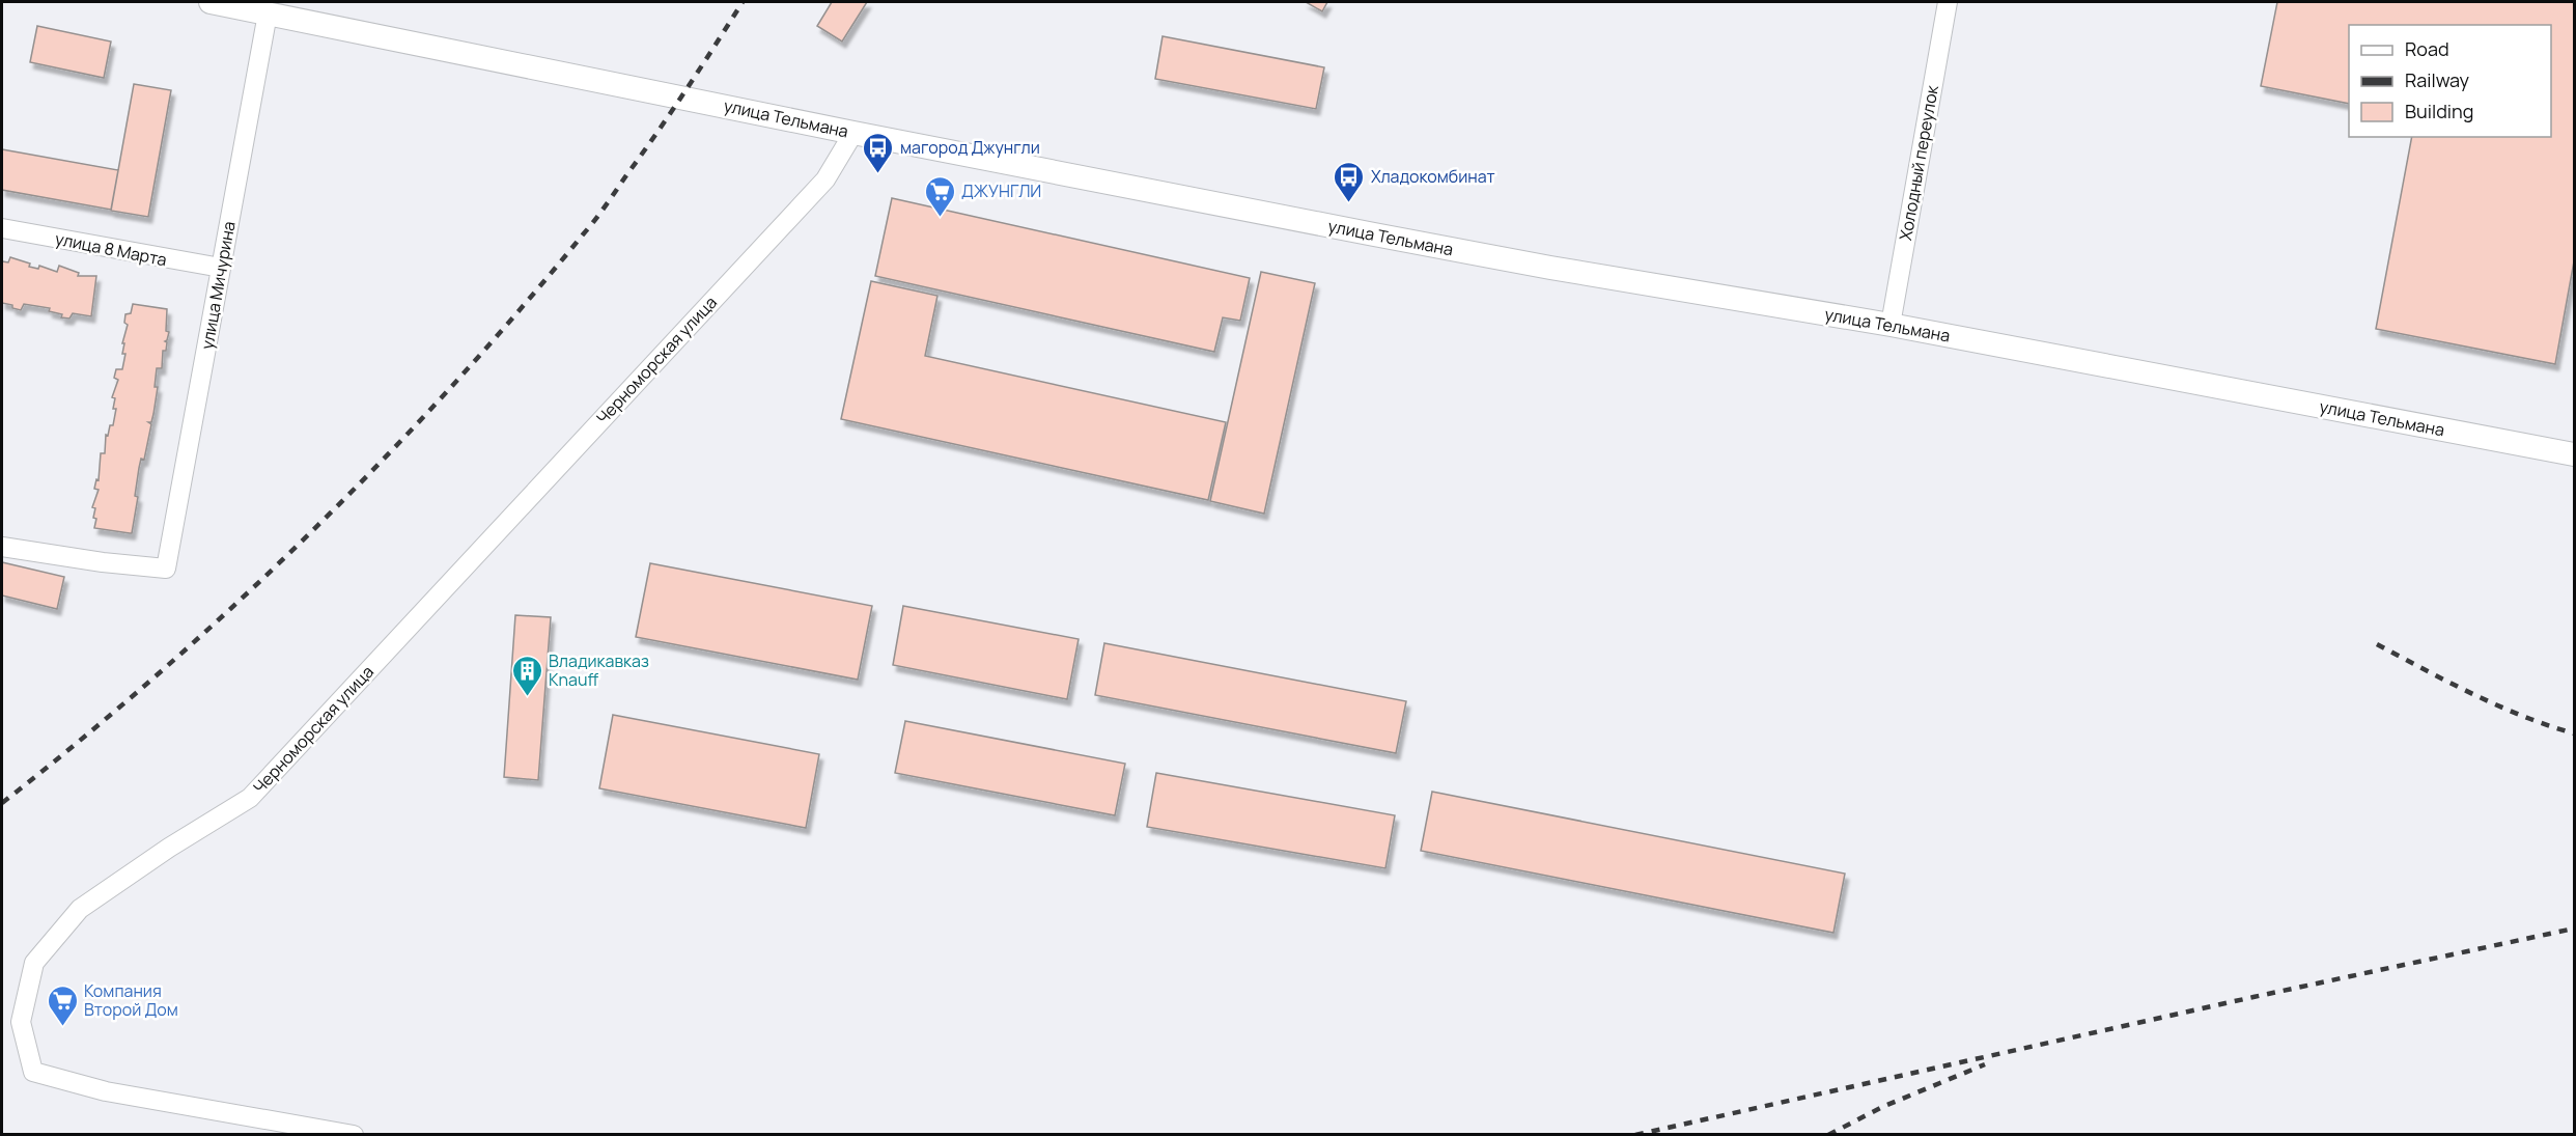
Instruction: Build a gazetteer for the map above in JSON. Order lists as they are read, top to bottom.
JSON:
{
  "streets": {
    "street": [
      "улица Тельмана",
      "Холодный переулок",
      "улица 8 Марта",
      "улица Мичурина",
      "Черноморская улица"
    ]
  },
  "crossings": [
    ["улица Тельмана", "Холодный переулок"],
    ["улица Тельмана", "улица Мичурина"],
    ["улица Тельмана", "Черноморская улица"],
    ["улица 8 Марта", "улица Мичурина"]
  ],
  "places": {
    "bus stop": ["магород Джунгли", "Хладокомбинат"],
    "supermarket": ["ДЖУНГЛИ", "Компания Второй Дом"],
    "building": ["Владикавказ Knauff"]
  },
  "legend": ["Road", "Railway", "Building"]
}
